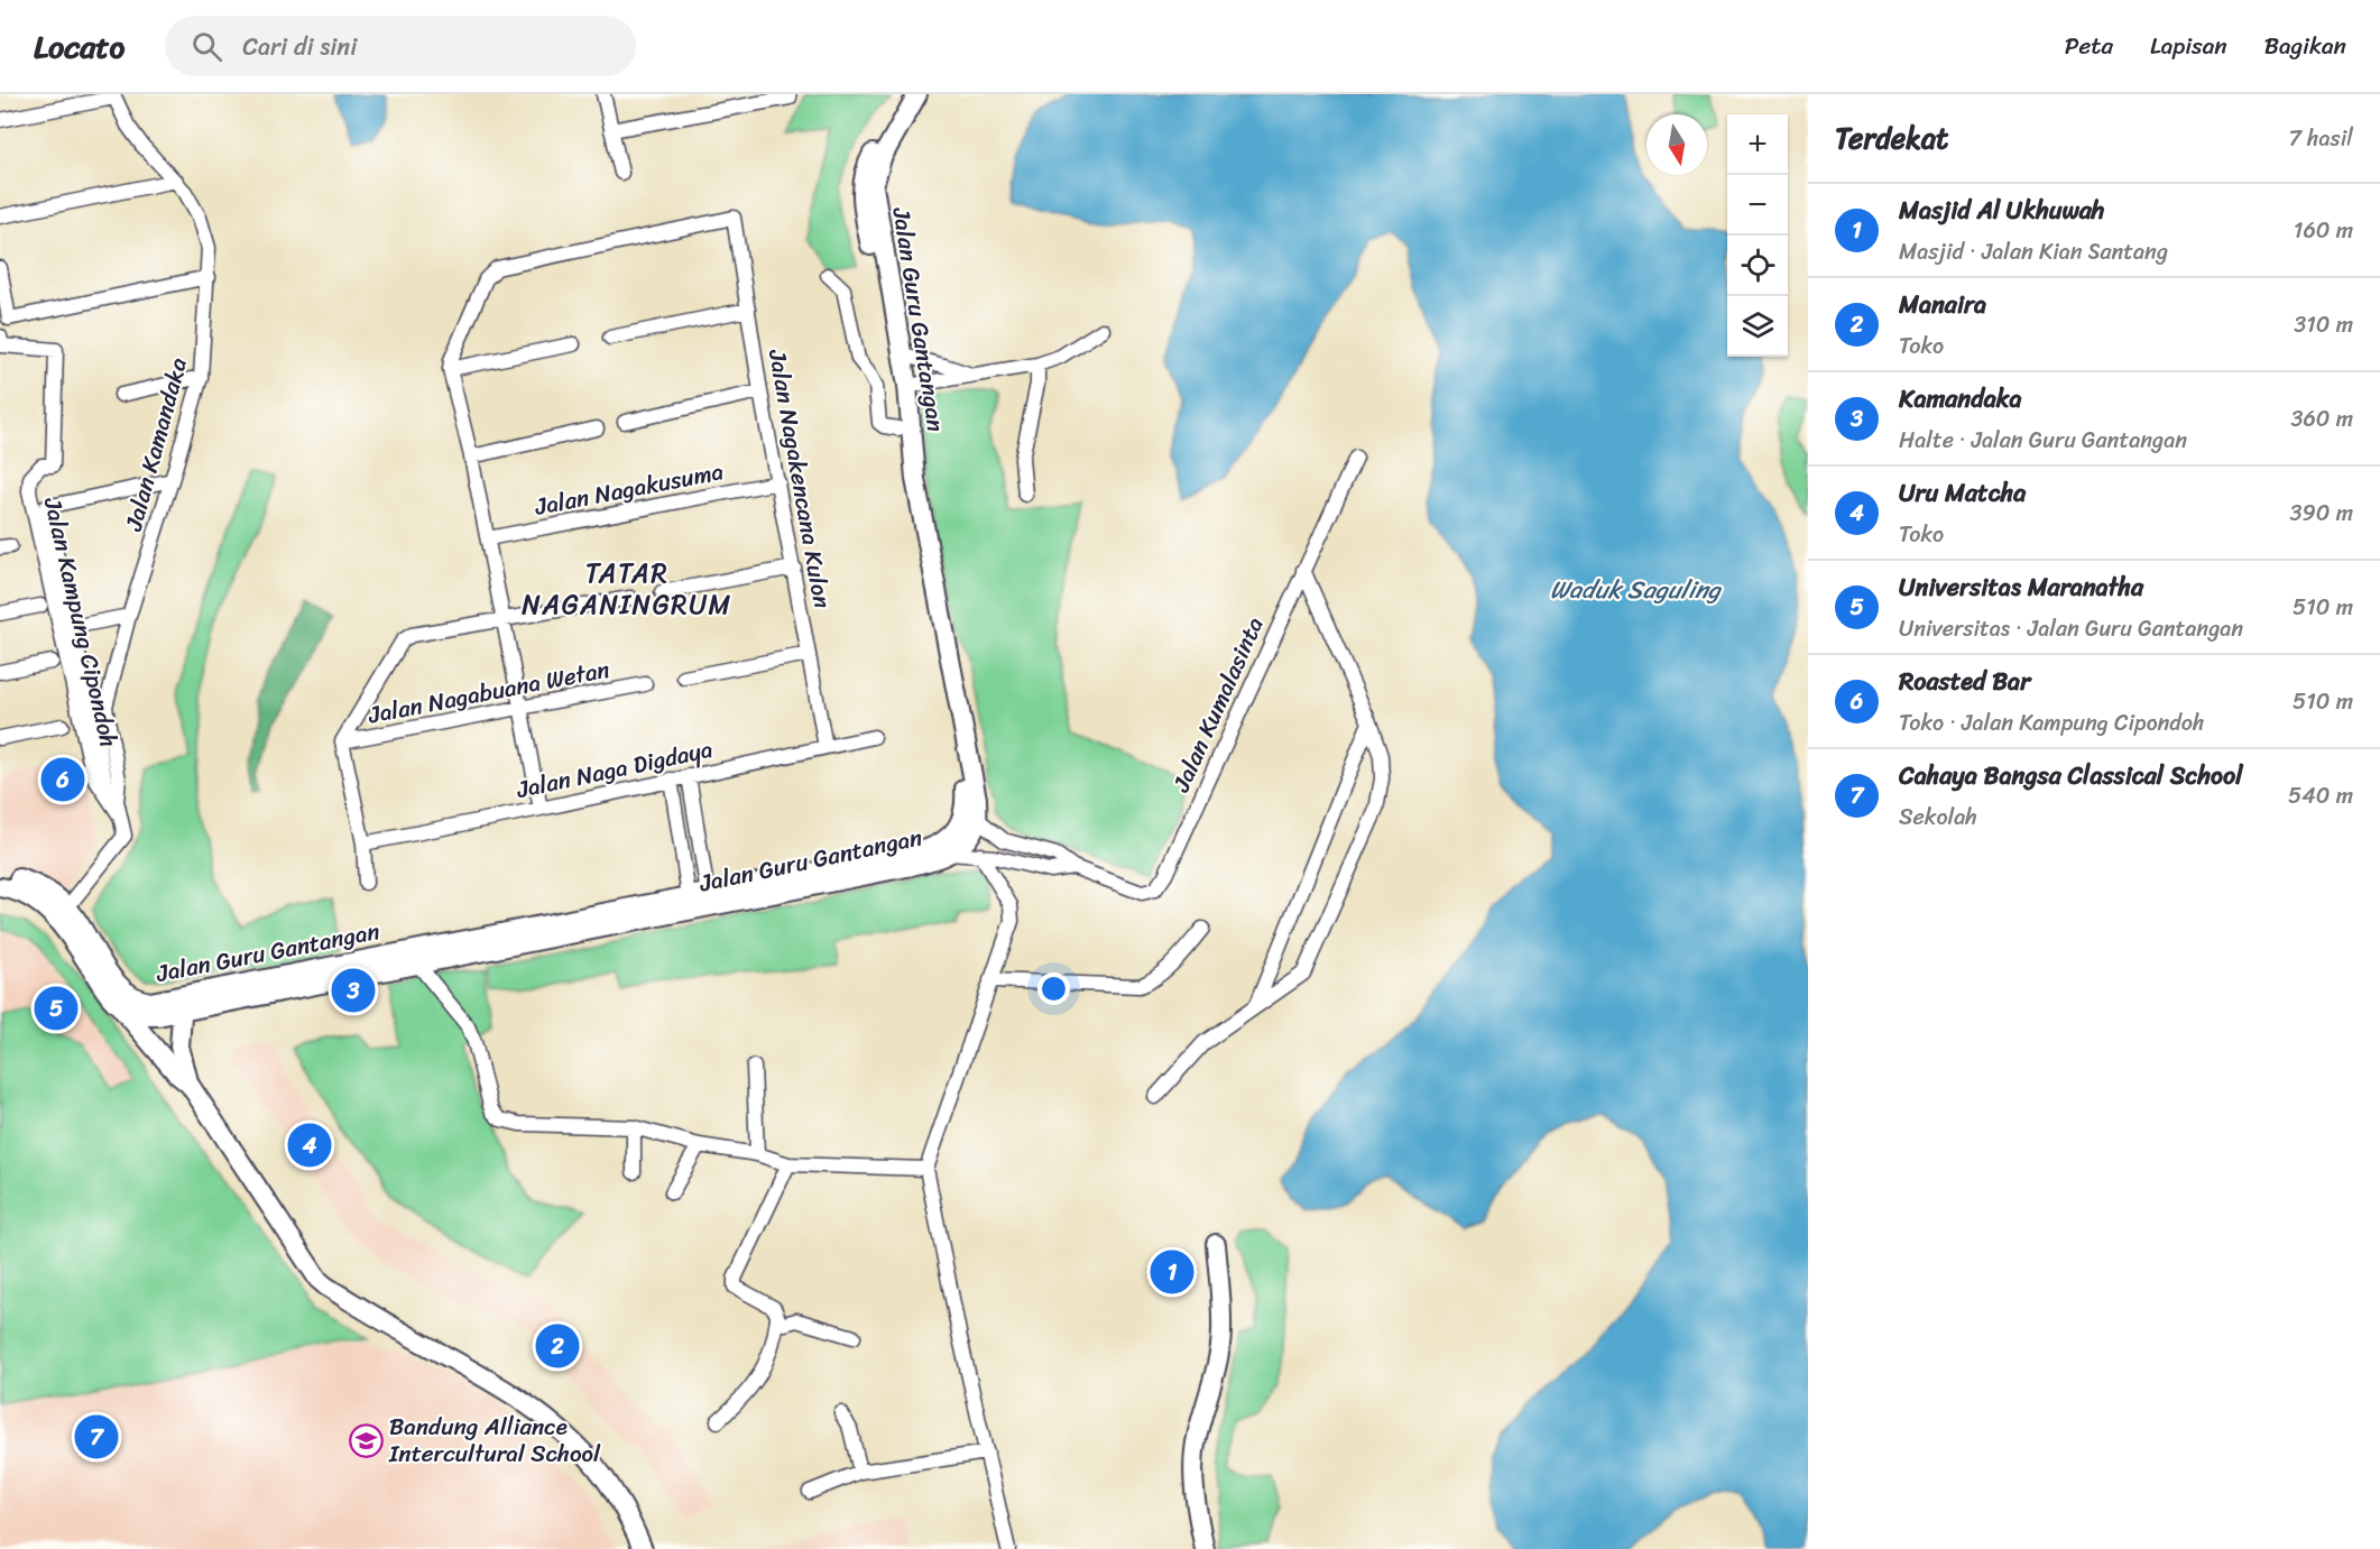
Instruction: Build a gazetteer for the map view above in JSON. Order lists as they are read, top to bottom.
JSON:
{
  "streets": {
    "street": [
      "Jalan Guru Gantangan",
      "Jalan Kamandaka",
      "Jalan Nagakencana Kulon",
      "Jalan Nagakusuma",
      "Jalan Kampung Cipondoh",
      "Jalan Nagabuana Wetan",
      "Jalan Kumalasinta",
      "Jalan Naga Digdaya"
    ]
  },
  "crossings": [
    ["Jalan Guru Gantangan", "Jalan Kamandaka"],
    ["Jalan Kamandaka", "Jalan Kampung Cipondoh"],
    ["Jalan Nagakencana Kulon", "Jalan Nagakusuma"],
    ["Jalan Nagakencana Kulon", "Jalan Naga Digdaya"]
  ],
  "districts": ["TATAR NAGANINGRUM"],
  "water": ["Waduk Saguling"],
  "places": {
    "school or university": ["Bandung Alliance Intercultural School"]
  },
  "north": "bottom",
  "page": {
    "header": "Locato",
    "search": "Cari di sini",
    "nav": ["Peta", "Lapisan", "Bagikan"],
    "heading": ["Terdekat", "7 hasil"],
    "map_buttons": ["+", "−"],
    "list": [
      {
        "mark": "1",
        "name": "Masjid Al Ukhuwah",
        "note": "Masjid · Jalan Kian Santang",
        "value": "160 m"
      },
      {
        "mark": "2",
        "name": "Manaira",
        "note": "Toko",
        "value": "310 m"
      },
      {
        "mark": "3",
        "name": "Kamandaka",
        "note": "Halte · Jalan Guru Gantangan",
        "value": "360 m"
      },
      {
        "mark": "4",
        "name": "Uru Matcha",
        "note": "Toko",
        "value": "390 m"
      },
      {
        "mark": "5",
        "name": "Universitas Maranatha",
        "note": "Universitas · Jalan Guru Gantangan",
        "value": "510 m"
      },
      {
        "mark": "6",
        "name": "Roasted Bar",
        "note": "Toko · Jalan Kampung Cipondoh",
        "value": "510 m"
      },
      {
        "mark": "7",
        "name": "Cahaya Bangsa Classical School",
        "note": "Sekolah",
        "value": "540 m"
      }
    ],
    "pins": [
      "6",
      "3",
      "5",
      "4",
      "1",
      "2",
      "7"
    ]
  }
}
